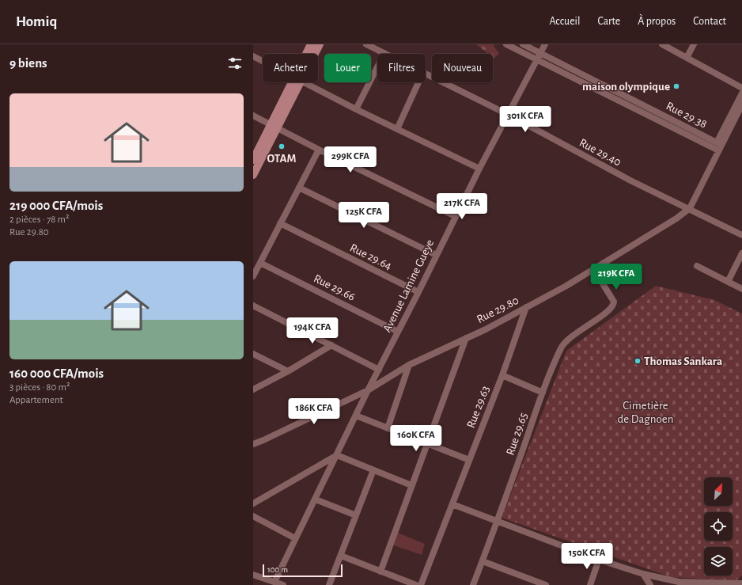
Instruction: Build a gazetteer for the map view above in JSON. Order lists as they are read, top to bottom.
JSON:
{
  "streets": {
    "street": [
      "Rue 29.38",
      "Rue 29.40",
      "Rue 29.64",
      "Avenue Lamine Gueye",
      "Rue 29.66",
      "Rue 29.80",
      "Rue 29.63",
      "Rue 29.65"
    ]
  },
  "crossings": [
    ["Rue 29.38", "Avenue Lamine Gueye"],
    ["Rue 29.40", "Avenue Lamine Gueye"],
    ["Rue 29.40", "Rue 29.80"],
    ["Rue 29.64", "Avenue Lamine Gueye"],
    ["Avenue Lamine Gueye", "Rue 29.66"],
    ["Avenue Lamine Gueye", "Rue 29.80"],
    ["Rue 29.80", "Rue 29.63"],
    ["Rue 29.80", "Rue 29.65"]
  ],
  "parks": ["Cimetière de Dagnoen"],
  "places": ["maison olympique", "OTAM", "Thomas Sankara"],
  "scale_bar": "100 m",
  "north": "top right",
  "page": {
    "header": "Homiq",
    "nav": [
      "Accueil",
      "Carte",
      "À propos",
      "Contact"
    ],
    "heading": "9 biens",
    "chip": [
      "Acheter",
      "Louer",
      "Filtres",
      "Nouveau"
    ],
    "list": [
      {
        "name": "219 000 CFA/mois",
        "note": "2 pièces · 78 m² · Rue 29.80"
      },
      {
        "name": "160 000 CFA/mois",
        "note": "3 pièces · 80 m² · Appartement"
      }
    ],
    "price": [
      "301K CFA",
      "299K CFA",
      "217K CFA",
      "125K CFA",
      "219K CFA",
      "194K CFA",
      "186K CFA",
      "160K CFA",
      "150K CFA"
    ],
    "scale": "100 m"
  }
}
